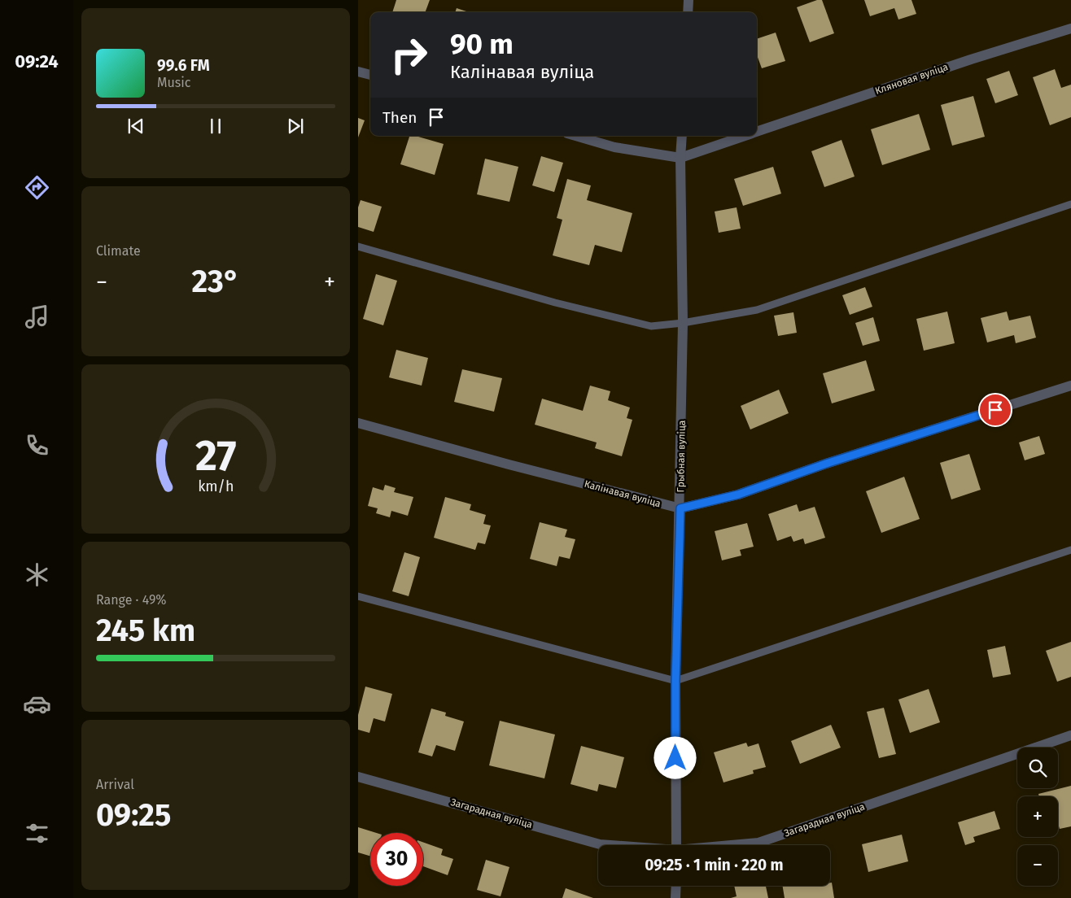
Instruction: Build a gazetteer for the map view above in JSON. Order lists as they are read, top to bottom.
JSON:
{
  "streets": {
    "street": [
      "Кляновая вуліца",
      "Грыбная вуліца",
      "Калінавая вуліца",
      "Загарадная вуліца"
    ]
  },
  "crossings": [
    ["Кляновая вуліца", "Грыбная вуліца"],
    ["Грыбная вуліца", "Калінавая вуліца"]
  ],
  "page": {
    "tabs": "09:24",
    "turn": ["90 m", "Калінавая вуліца"],
    "song": ["99.6 FM", "Music"],
    "then": "Then",
    "tile": [
      "Climate",
      ["Range · 49%", "245 km"],
      ["Arrival", "09:25"]
    ],
    "heat": ["−", "23°", "+"],
    "map_buttons": ["+", "−"],
    "limit": "30",
    "trip": "09:25 · 1 min · 220 m",
    "gauge": ["27", "km/h"]
  }
}
